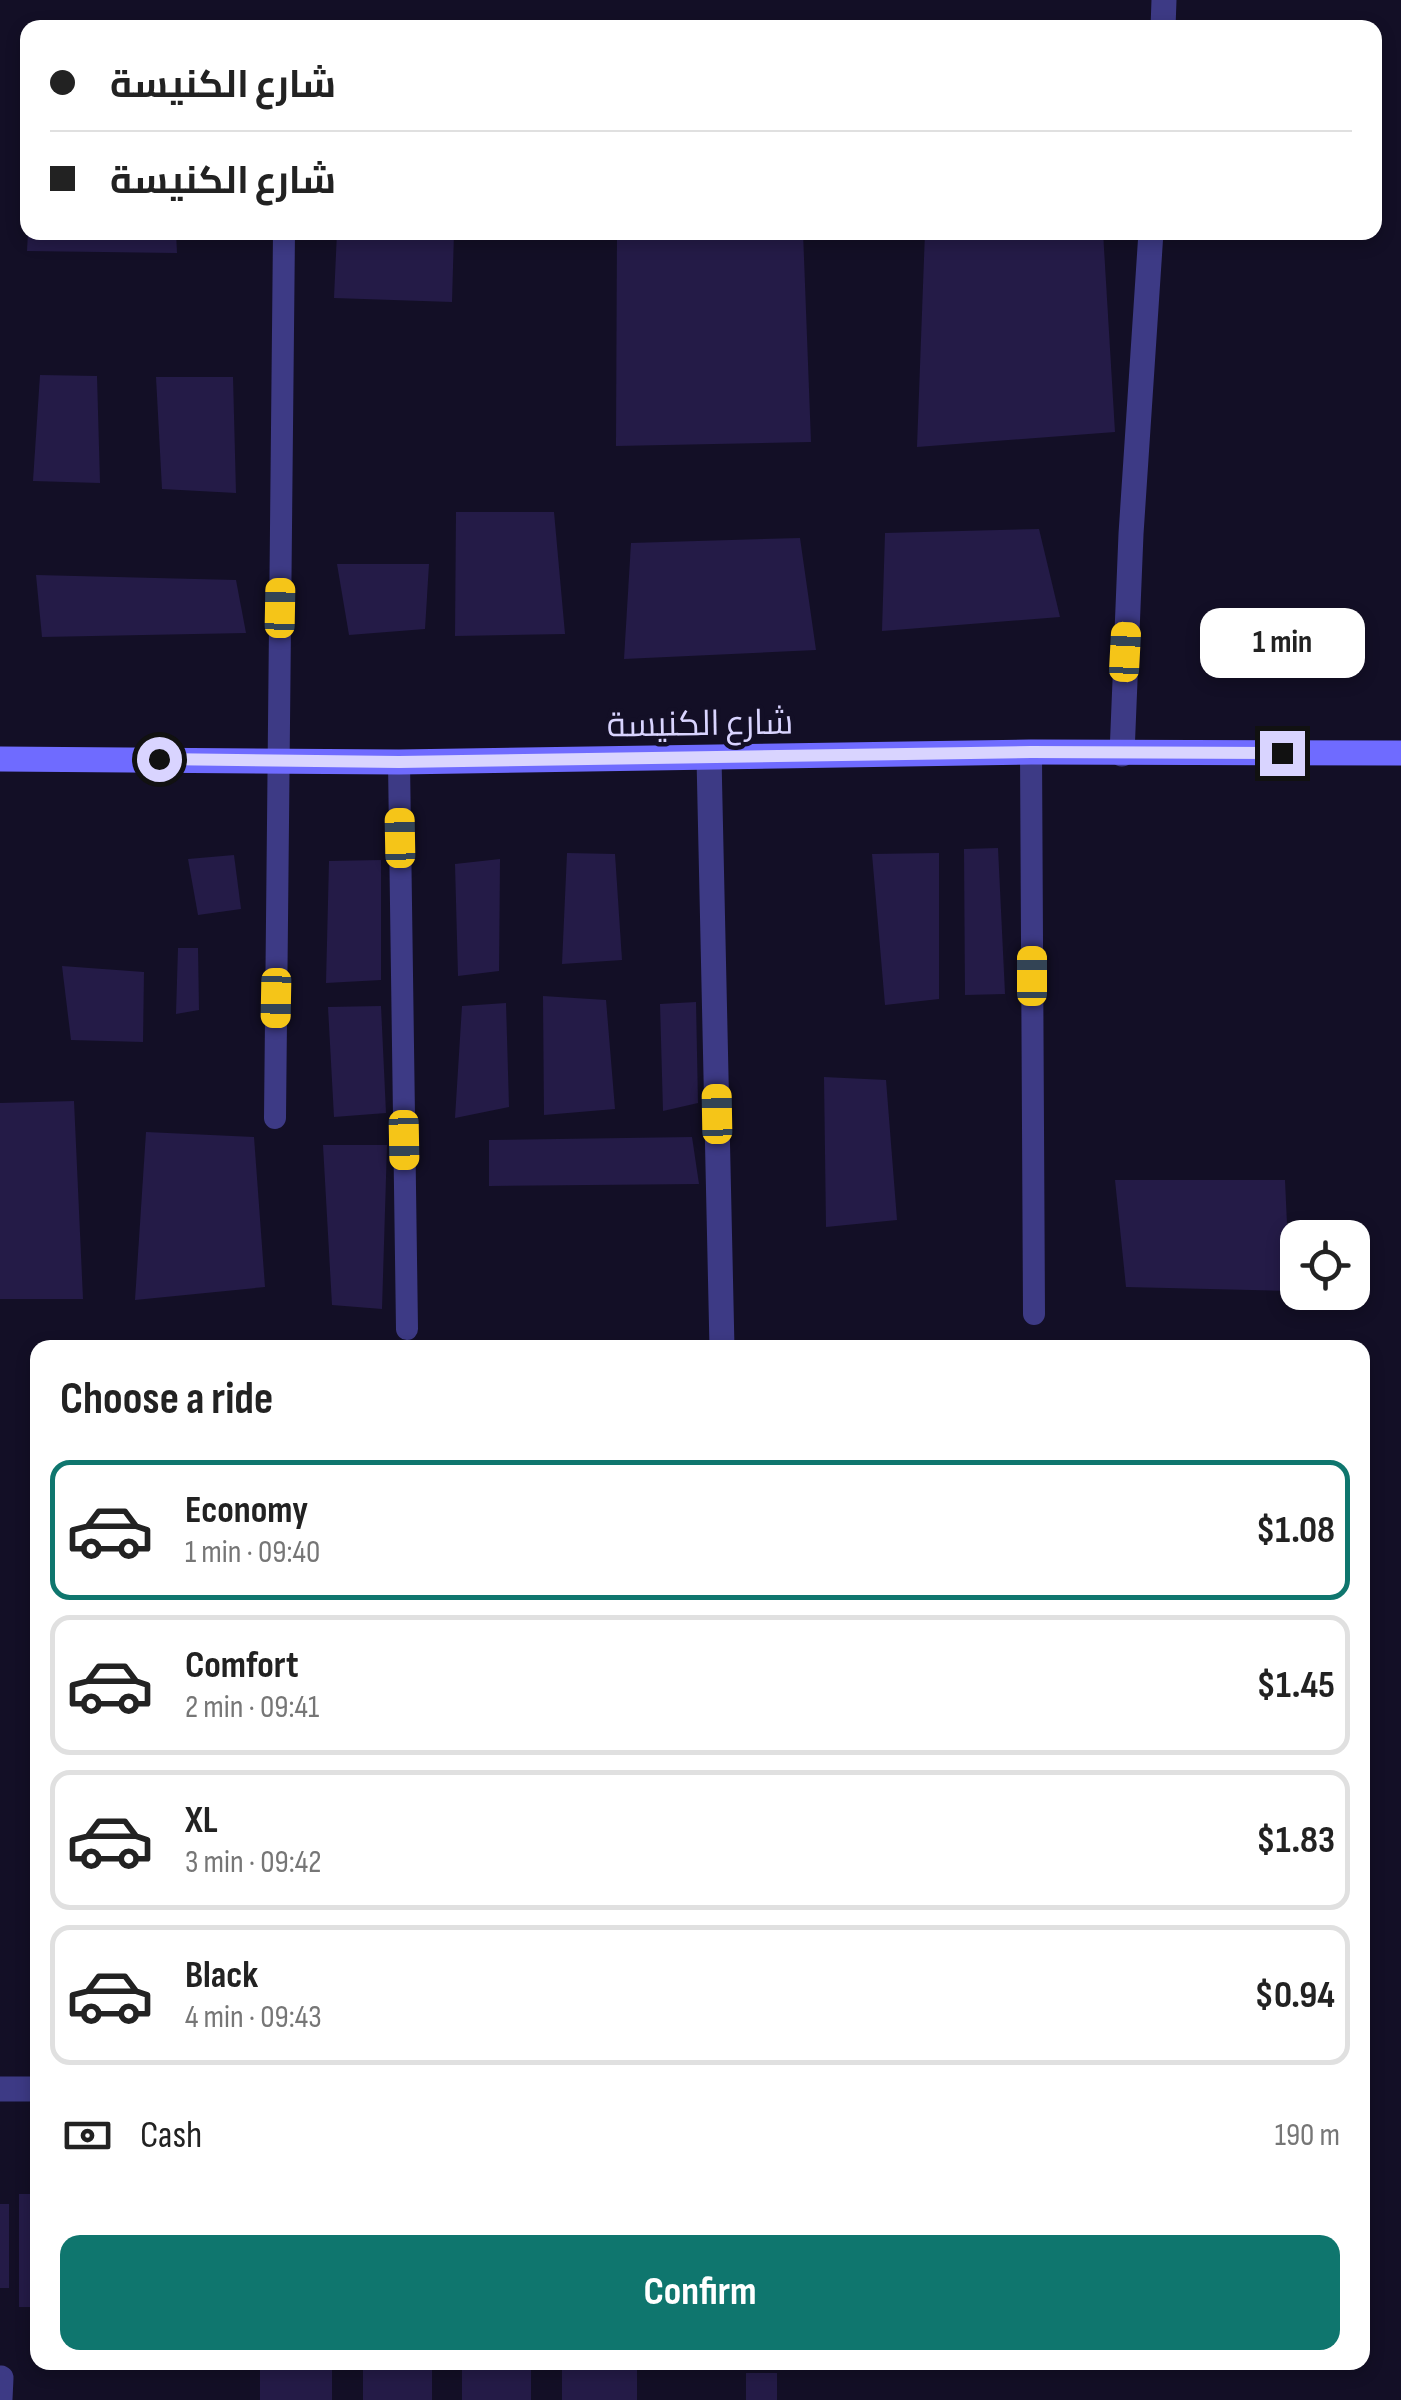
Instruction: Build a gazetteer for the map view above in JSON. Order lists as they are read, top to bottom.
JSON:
{
  "streets": {
    "main road": ["شارع الكنيسة"]
  },
  "page": {
    "banner": ["شارع الكنيسة", "شارع الكنيسة"],
    "bubble": "1 min",
    "heading": "Choose a ride",
    "list": [
      {
        "name": "Economy",
        "note": "1 min · 09:40",
        "value": "$1.08"
      },
      {
        "name": "Comfort",
        "note": "2 min · 09:41",
        "value": "$1.45"
      },
      {
        "name": "XL",
        "note": "3 min · 09:42",
        "value": "$1.83"
      },
      {
        "name": "Black",
        "note": "4 min · 09:43",
        "value": "$0.94"
      }
    ],
    "pay": ["Cash", "190 m"],
    "buttons": "Confirm"
  }
}
